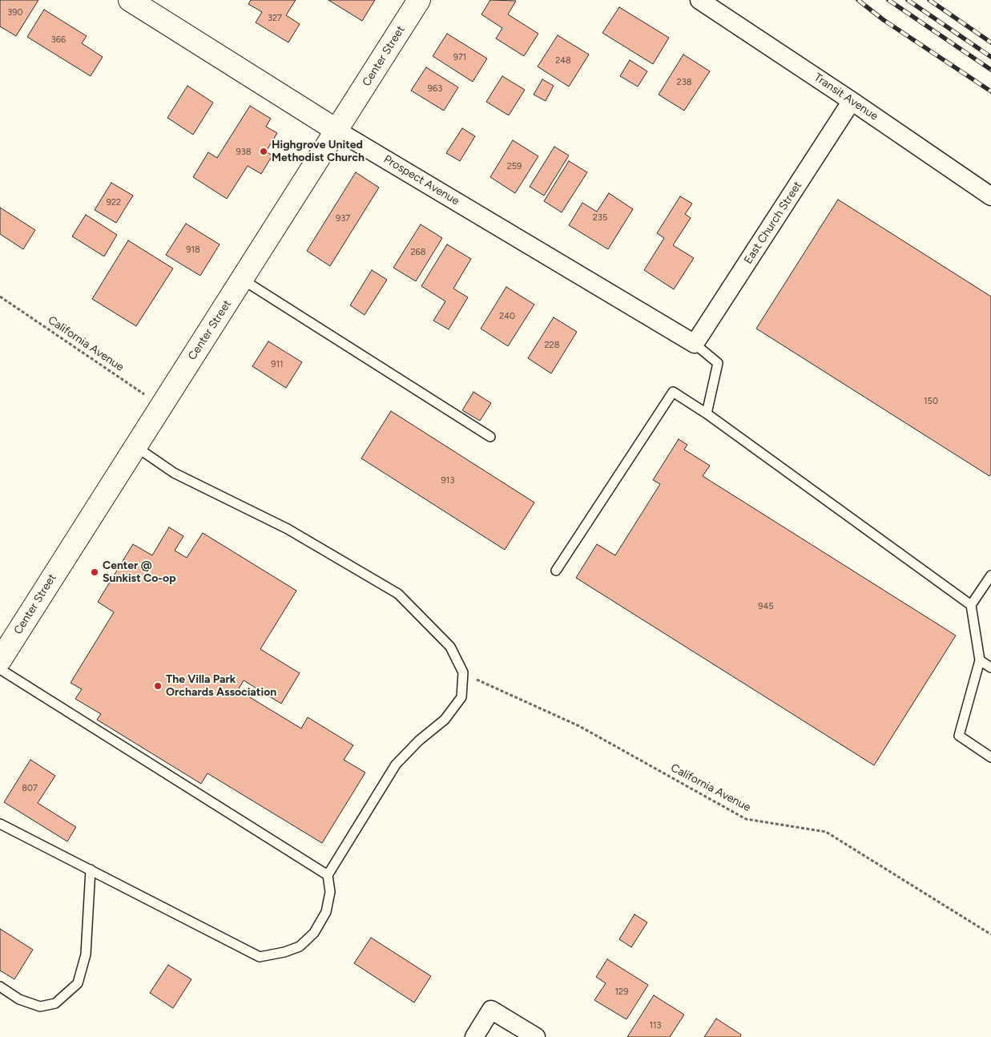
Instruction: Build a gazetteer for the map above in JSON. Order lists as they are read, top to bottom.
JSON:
{
  "streets": {
    "main road": ["Center Street", "Prospect Avenue"],
    "street": ["Transit Avenue", "East Church Street"],
    "path": ["California Avenue"]
  },
  "crossings": [
    ["Center Street", "Prospect Avenue"],
    ["Center Street", "California Avenue"],
    ["Transit Avenue", "East Church Street"],
    ["Prospect Avenue", "East Church Street"]
  ],
  "places": ["Highgrove United Methodist Church", "Center @ Sunkist Co-op", "The Villa Park Orchards Association"],
  "house_numbers": [
    "390",
    "327",
    "366",
    "971",
    "248",
    "238",
    "963",
    "938",
    "259",
    "922",
    "235",
    "937",
    "918",
    "268",
    "240",
    "228",
    "911",
    "150",
    "913",
    "945",
    "807",
    "129",
    "113"
  ]
}
